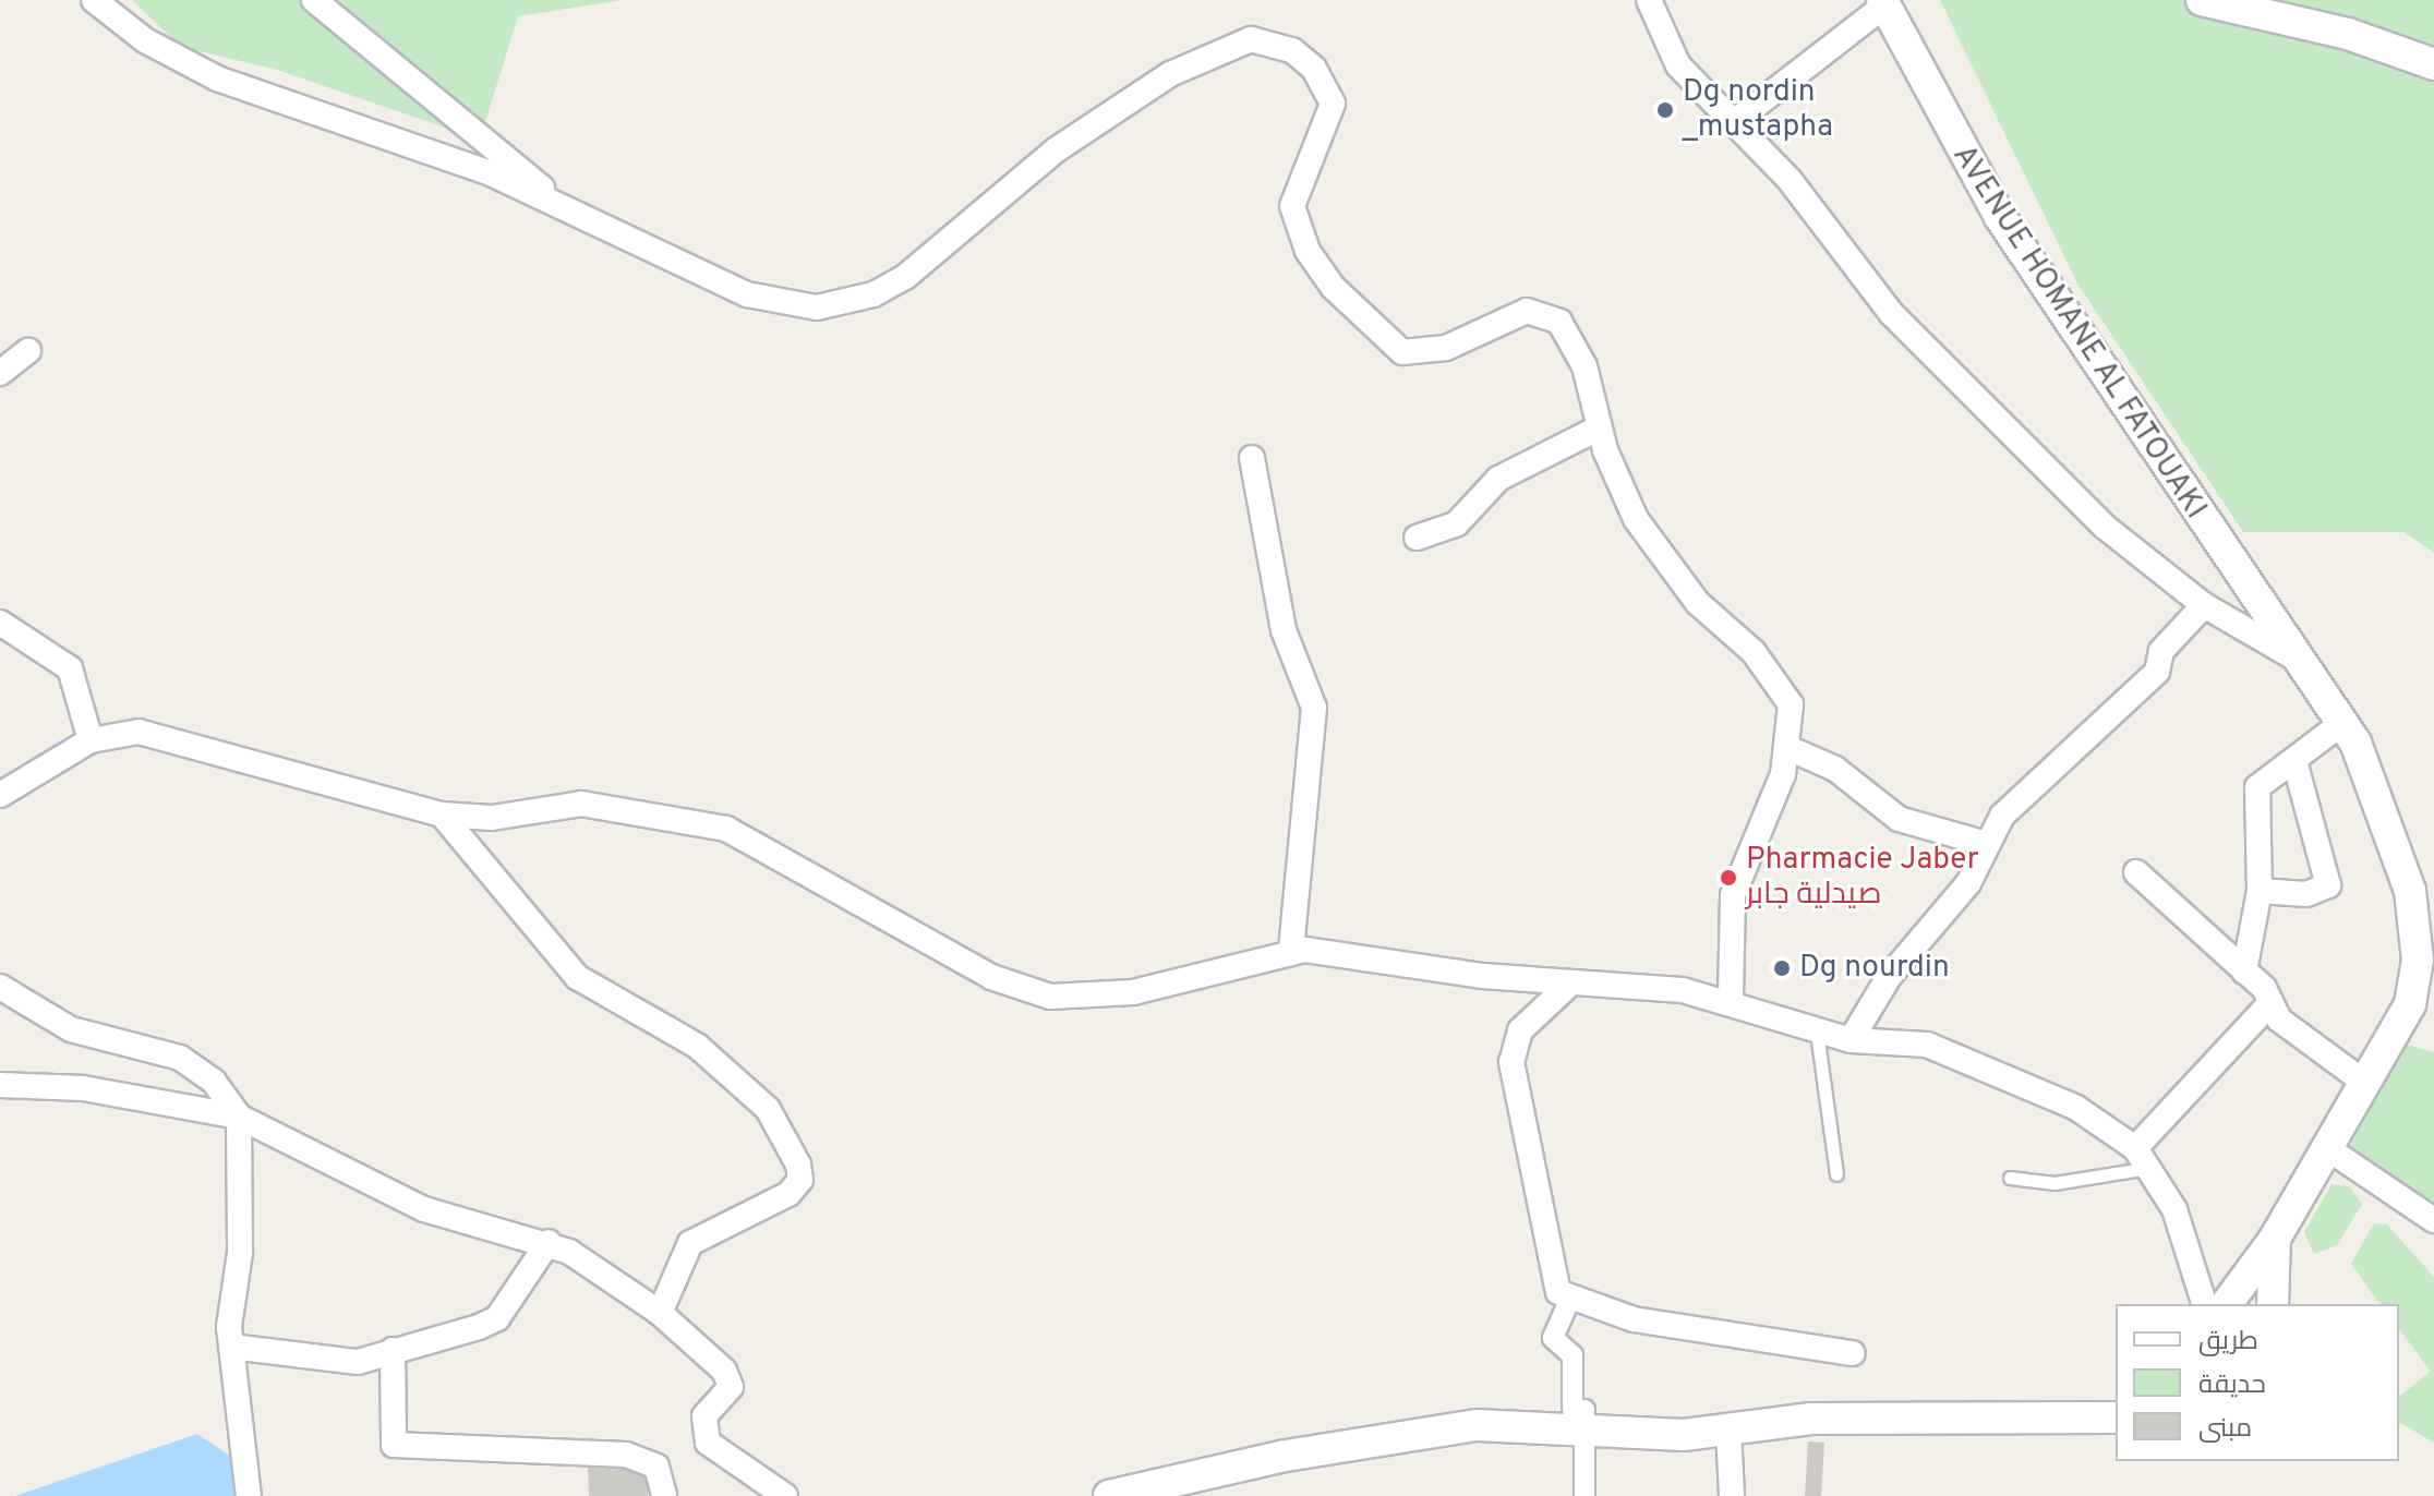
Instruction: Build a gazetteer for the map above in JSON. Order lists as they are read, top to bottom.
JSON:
{
  "streets": {
    "street": ["AVENUE HOMANE AL FATOUAKI"]
  },
  "places": ["Dg nordin _mustapha", "Pharmacie Jaber صيدلية جابر", "Dg nourdin"],
  "legend": ["طريق", "حديقة", "مبنى"]
}
